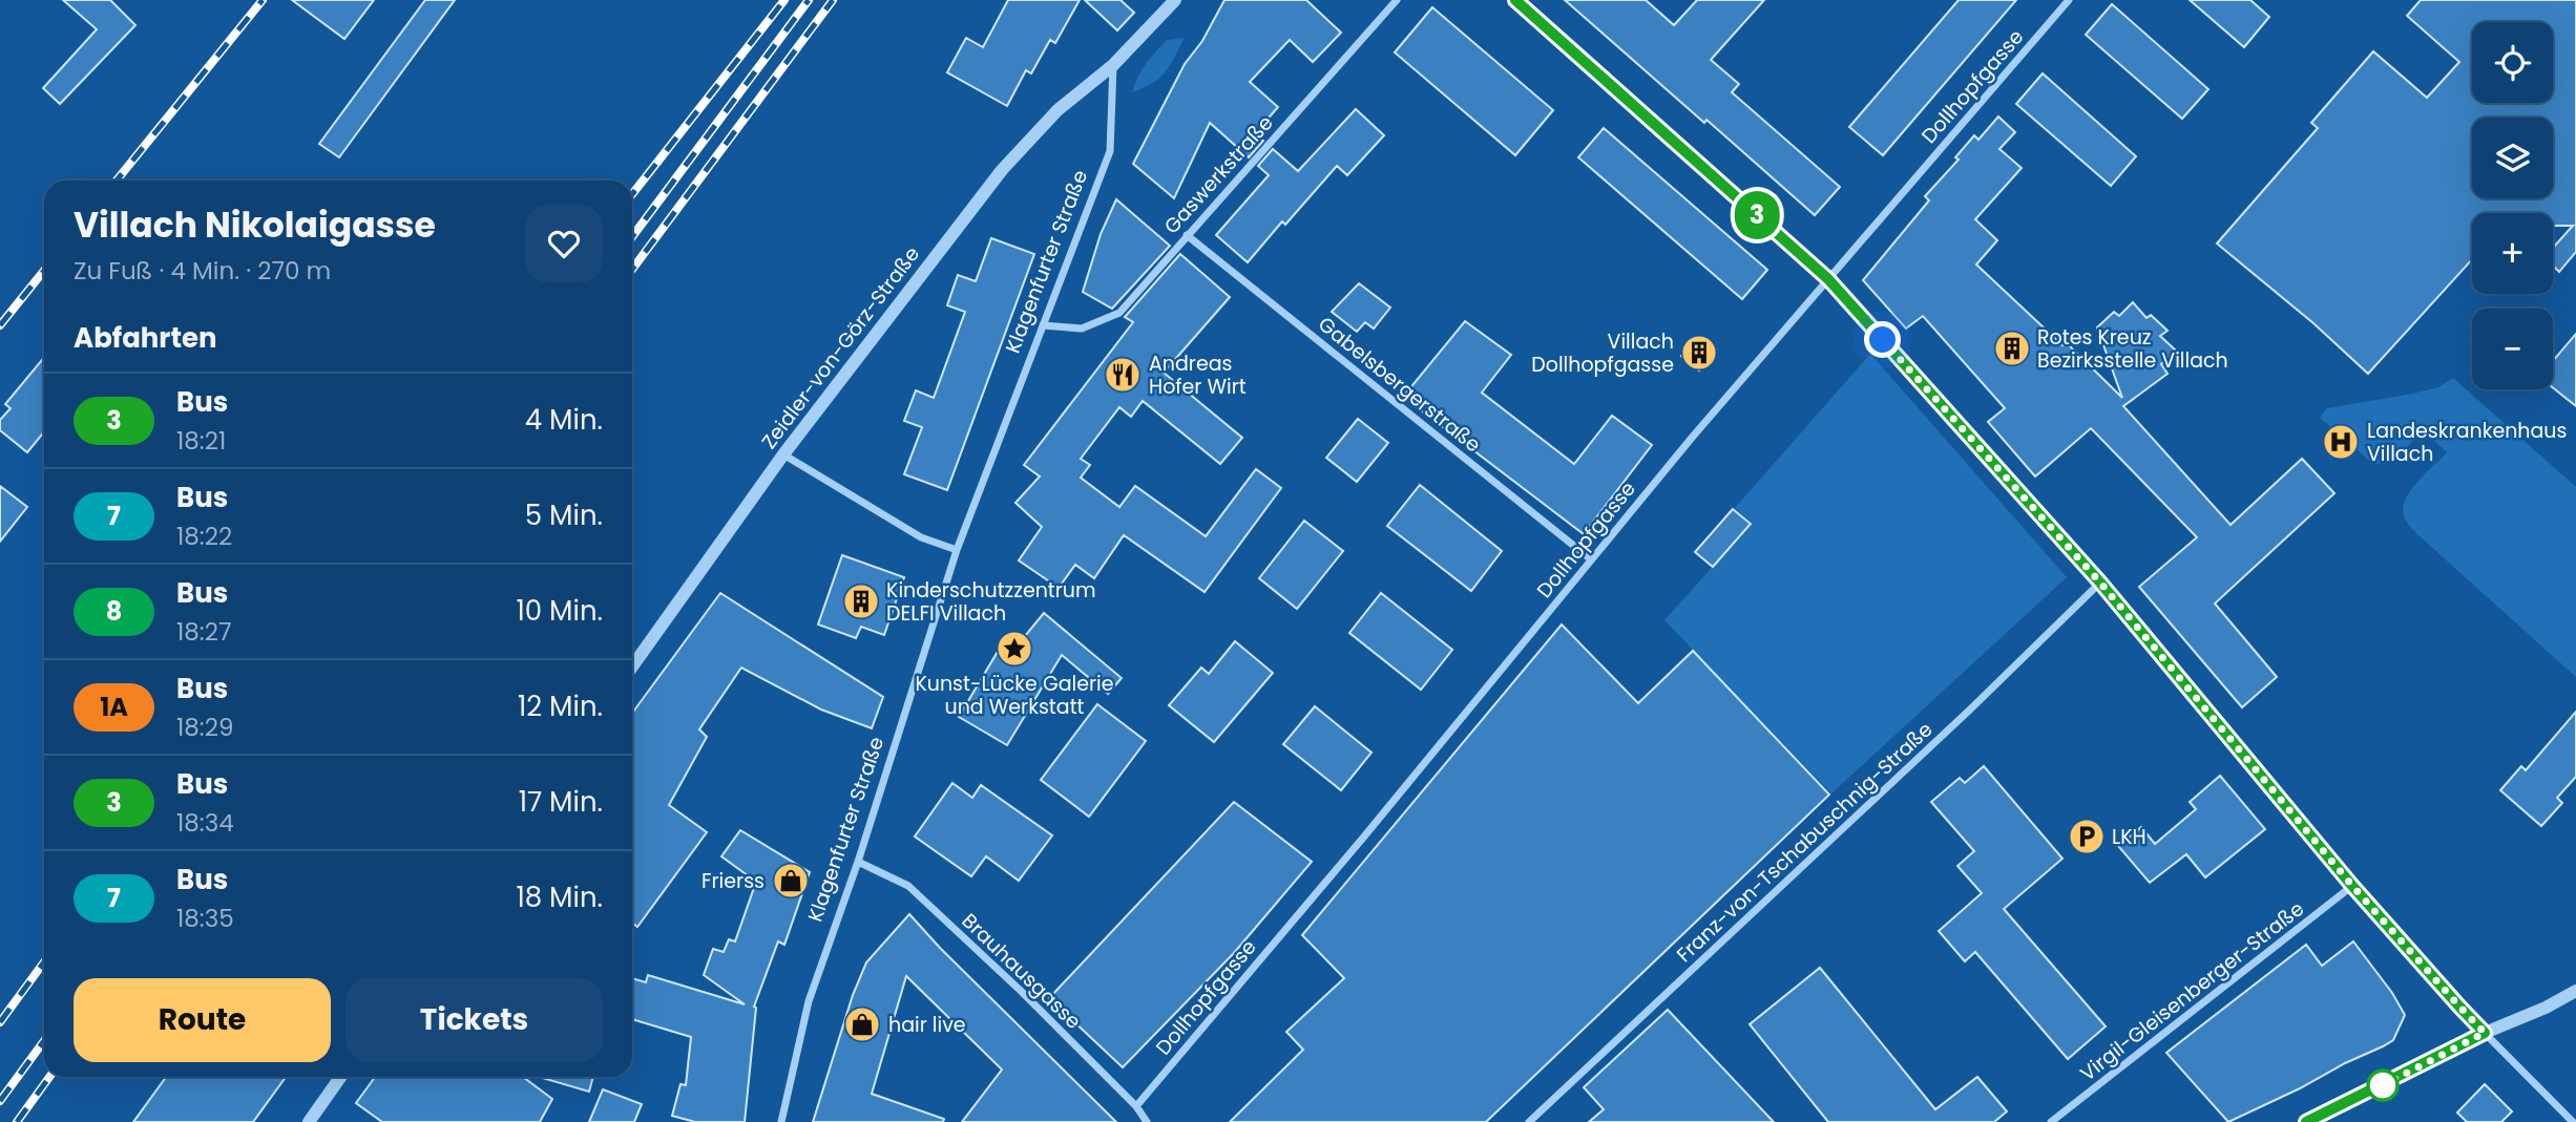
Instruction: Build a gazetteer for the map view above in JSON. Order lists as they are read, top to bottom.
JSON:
{
  "streets": {
    "street": [
      "Dollhopfgasse",
      "Gaswerkstraße",
      "Klagenfurter Straße",
      "Zeidler-von-Görz-Straße",
      "Gabelsbergerstraße",
      "Franz-von-Tschabuschnig-Straße",
      "Brauhausgasse",
      "Virgil-Gleisenberger-Straße"
    ]
  },
  "crossings": [
    ["Dollhopfgasse", "Gabelsbergerstraße"],
    ["Dollhopfgasse", "Brauhausgasse"],
    ["Gaswerkstraße", "Klagenfurter Straße"],
    ["Gaswerkstraße", "Gabelsbergerstraße"],
    ["Klagenfurter Straße", "Zeidler-von-Görz-Straße"],
    ["Klagenfurter Straße", "Brauhausgasse"]
  ],
  "places": {
    "building": ["Rotes Kreuz Bezirksstelle Villach", "Villach Dollhopfgasse", "Kinderschutzzentrum DELFI Villach"],
    "restaurant": ["Andreas Hofer Wirt"],
    "hospital": ["Landeskrankenhaus Villach"],
    "place": ["Kunst-Lücke Galerie und Werkstatt"],
    "parking": ["LKH"],
    "shop": ["Frierss", "hair live"]
  },
  "lines": ["bus line 3"],
  "page": {
    "on_map": "3",
    "map_buttons": ["+", "−"],
    "heading": [
      ["Villach Nikolaigasse", "Zu Fuß · 4 Min. · 270 m"],
      "Abfahrten"
    ],
    "list": [
      {
        "mark": "3",
        "name": "Bus",
        "note": "18:21",
        "value": "4 Min."
      },
      {
        "mark": "7",
        "name": "Bus",
        "note": "18:22",
        "value": "5 Min."
      },
      {
        "mark": "8",
        "name": "Bus",
        "note": "18:27",
        "value": "10 Min."
      },
      {
        "mark": "1A",
        "name": "Bus",
        "note": "18:29",
        "value": "12 Min."
      },
      {
        "mark": "3",
        "name": "Bus",
        "note": "18:34",
        "value": "17 Min."
      },
      {
        "mark": "7",
        "name": "Bus",
        "note": "18:35",
        "value": "18 Min."
      }
    ],
    "buttons": ["Route", "Tickets"]
  }
}
